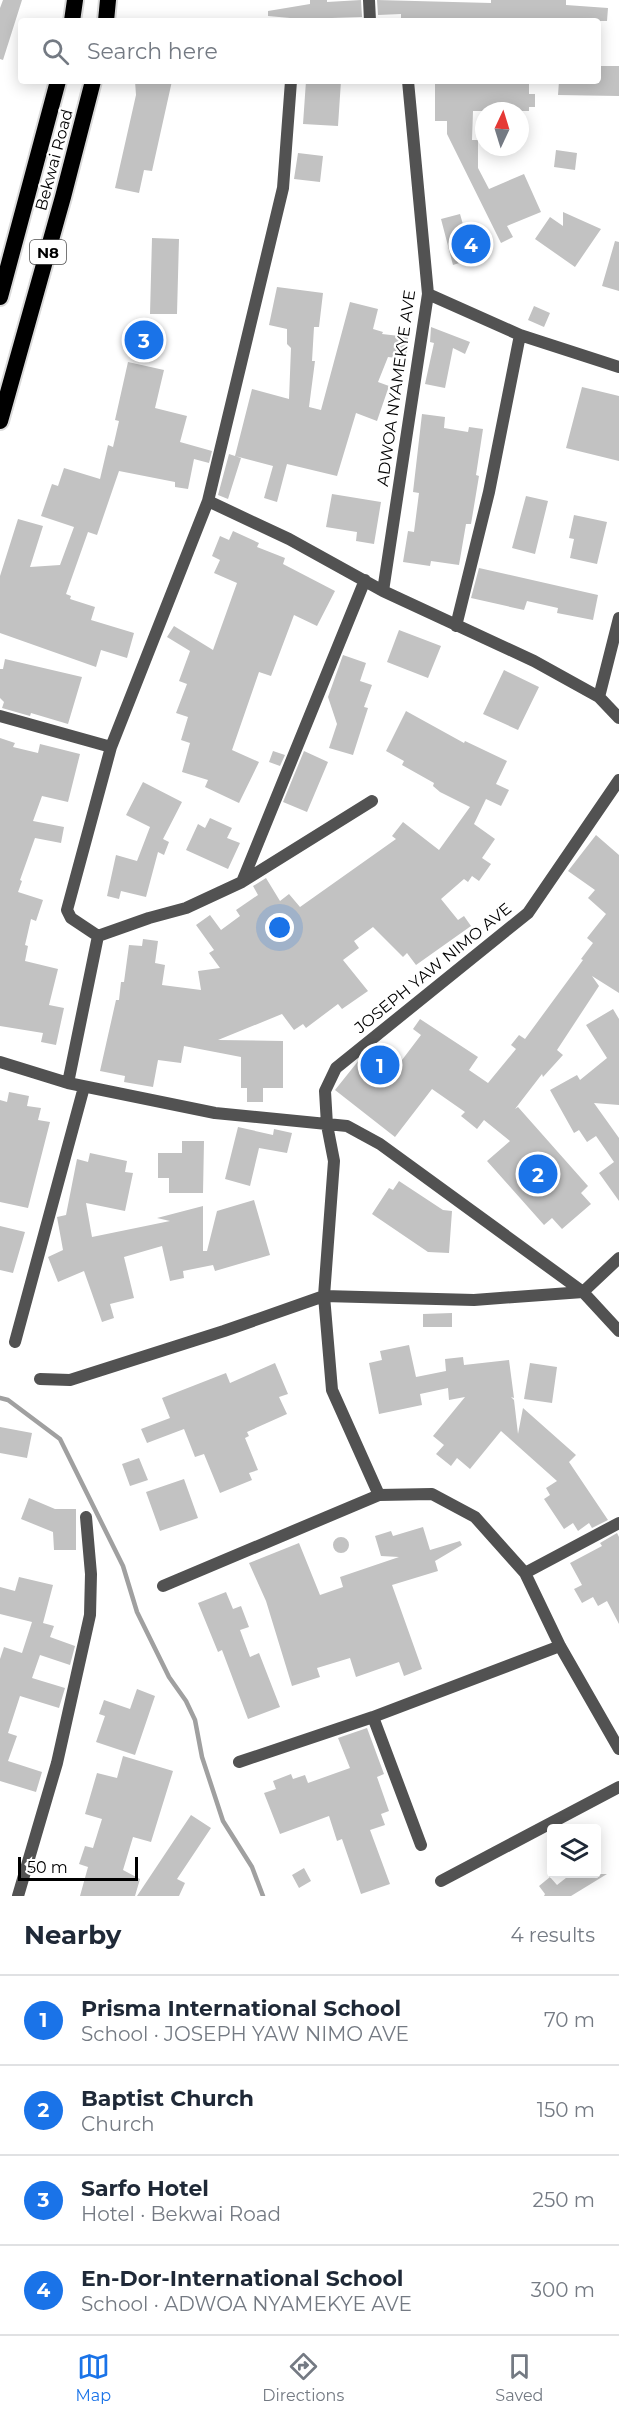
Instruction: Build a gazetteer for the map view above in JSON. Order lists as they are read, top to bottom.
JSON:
{
  "streets": {
    "highway": ["Bekwai Road", "N8"],
    "street": ["ADWOA NYAMEKYE AVE", "JOSEPH YAW NIMO AVE"]
  },
  "scale_bar": "50 m",
  "north": "top",
  "page": {
    "search": "Search here",
    "pins": [
      "4",
      "3",
      "1",
      "2"
    ],
    "scale": "50 m",
    "heading": ["Nearby", "4 results"],
    "list": [
      {
        "mark": "1",
        "name": "Prisma International School",
        "note": "School · JOSEPH YAW NIMO AVE",
        "value": "70 m"
      },
      {
        "mark": "2",
        "name": "Baptist Church",
        "note": "Church",
        "value": "150 m"
      },
      {
        "mark": "3",
        "name": "Sarfo Hotel",
        "note": "Hotel · Bekwai Road",
        "value": "250 m"
      },
      {
        "mark": "4",
        "name": "En-Dor-International School",
        "note": "School · ADWOA NYAMEKYE AVE",
        "value": "300 m"
      }
    ],
    "nav": ["Map", "Directions", "Saved"]
  }
}
